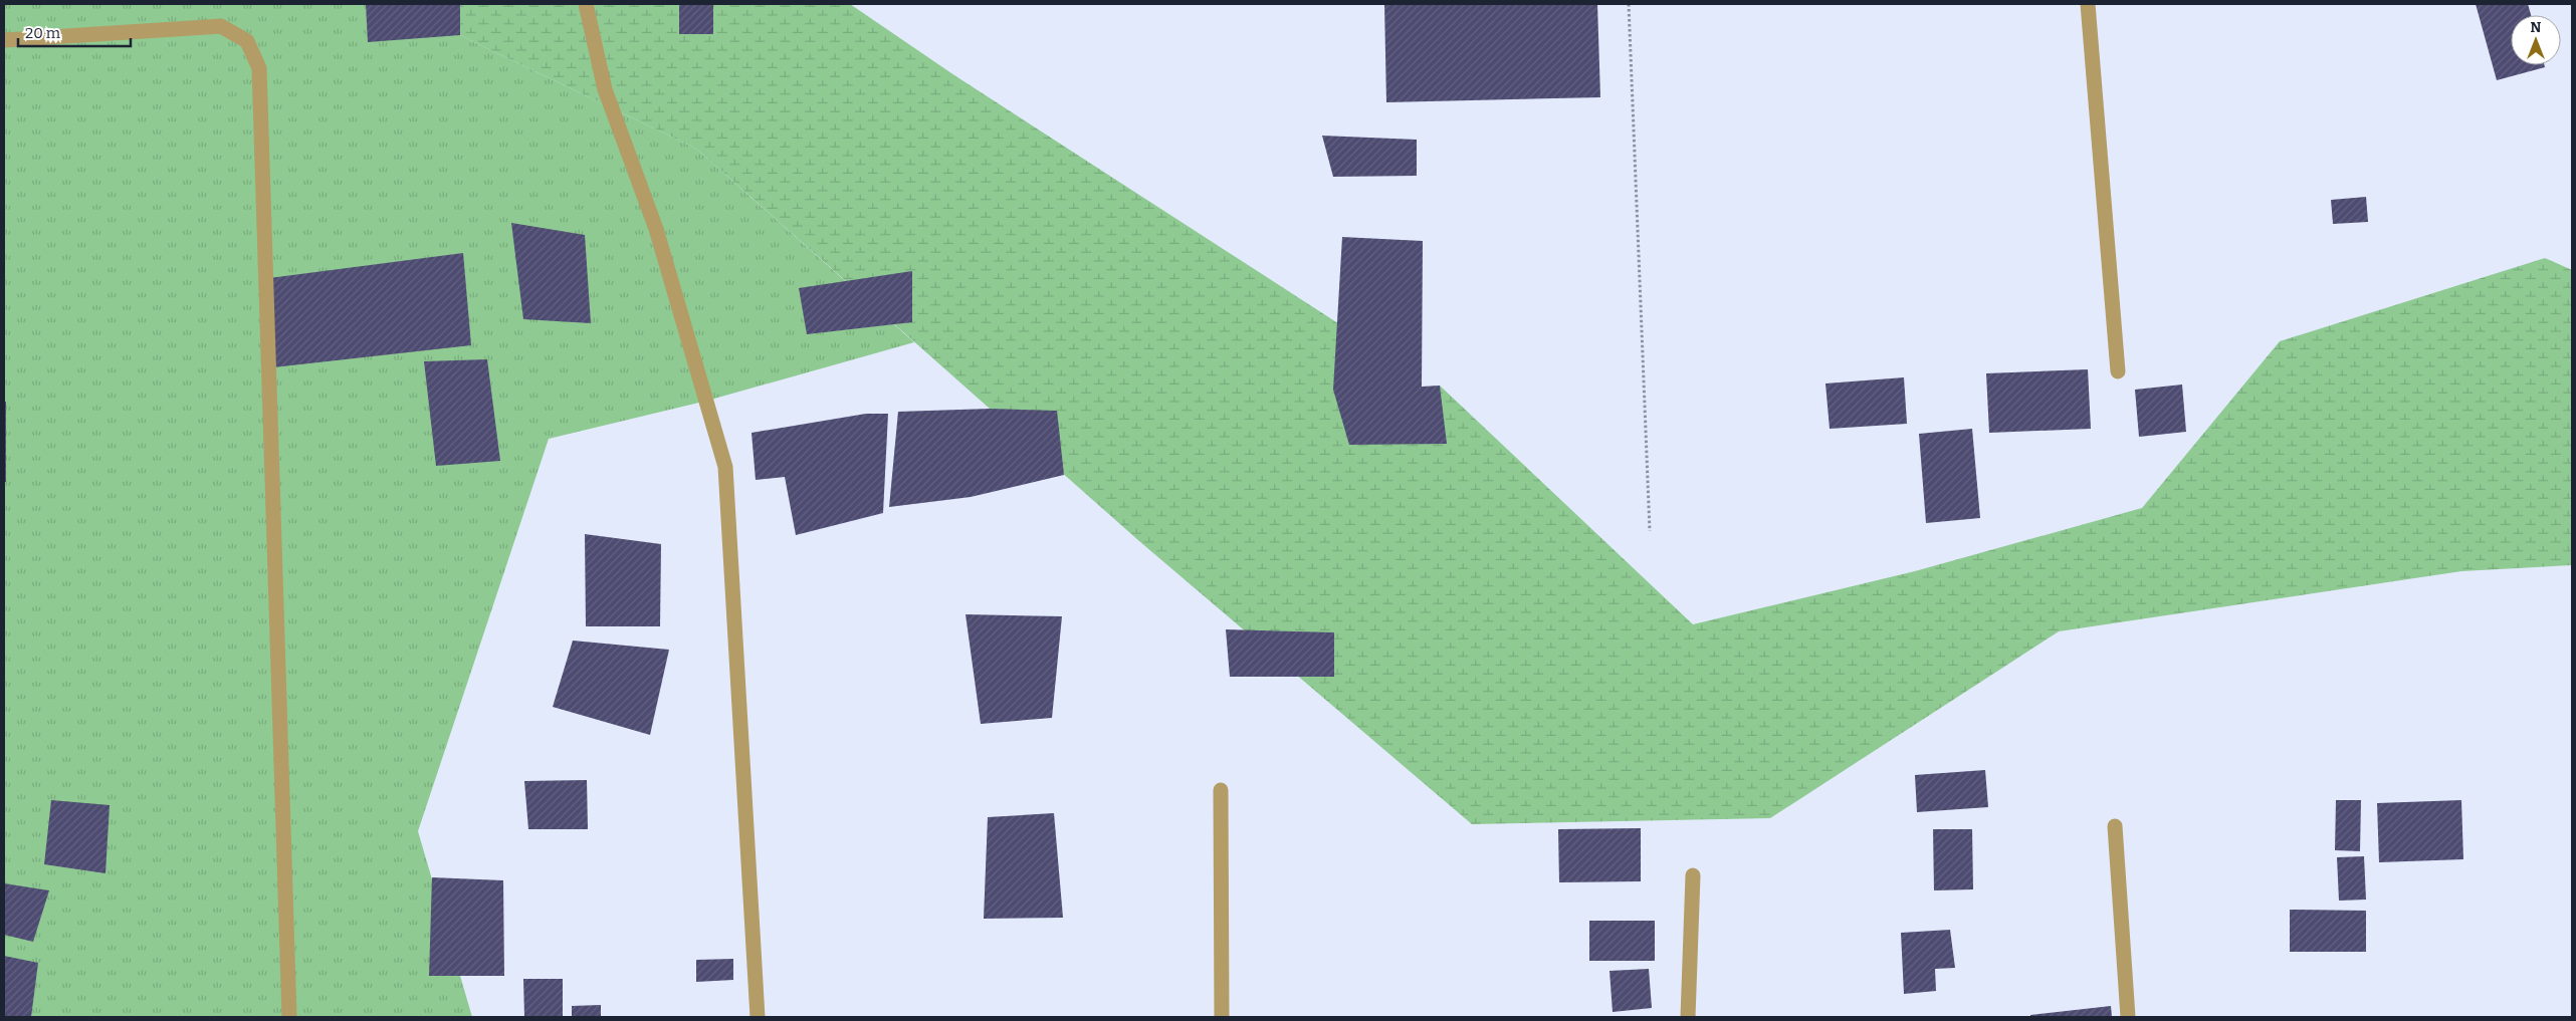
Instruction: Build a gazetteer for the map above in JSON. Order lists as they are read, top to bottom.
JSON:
{
  "scale_bar": "20 m",
  "north": "top"
}
